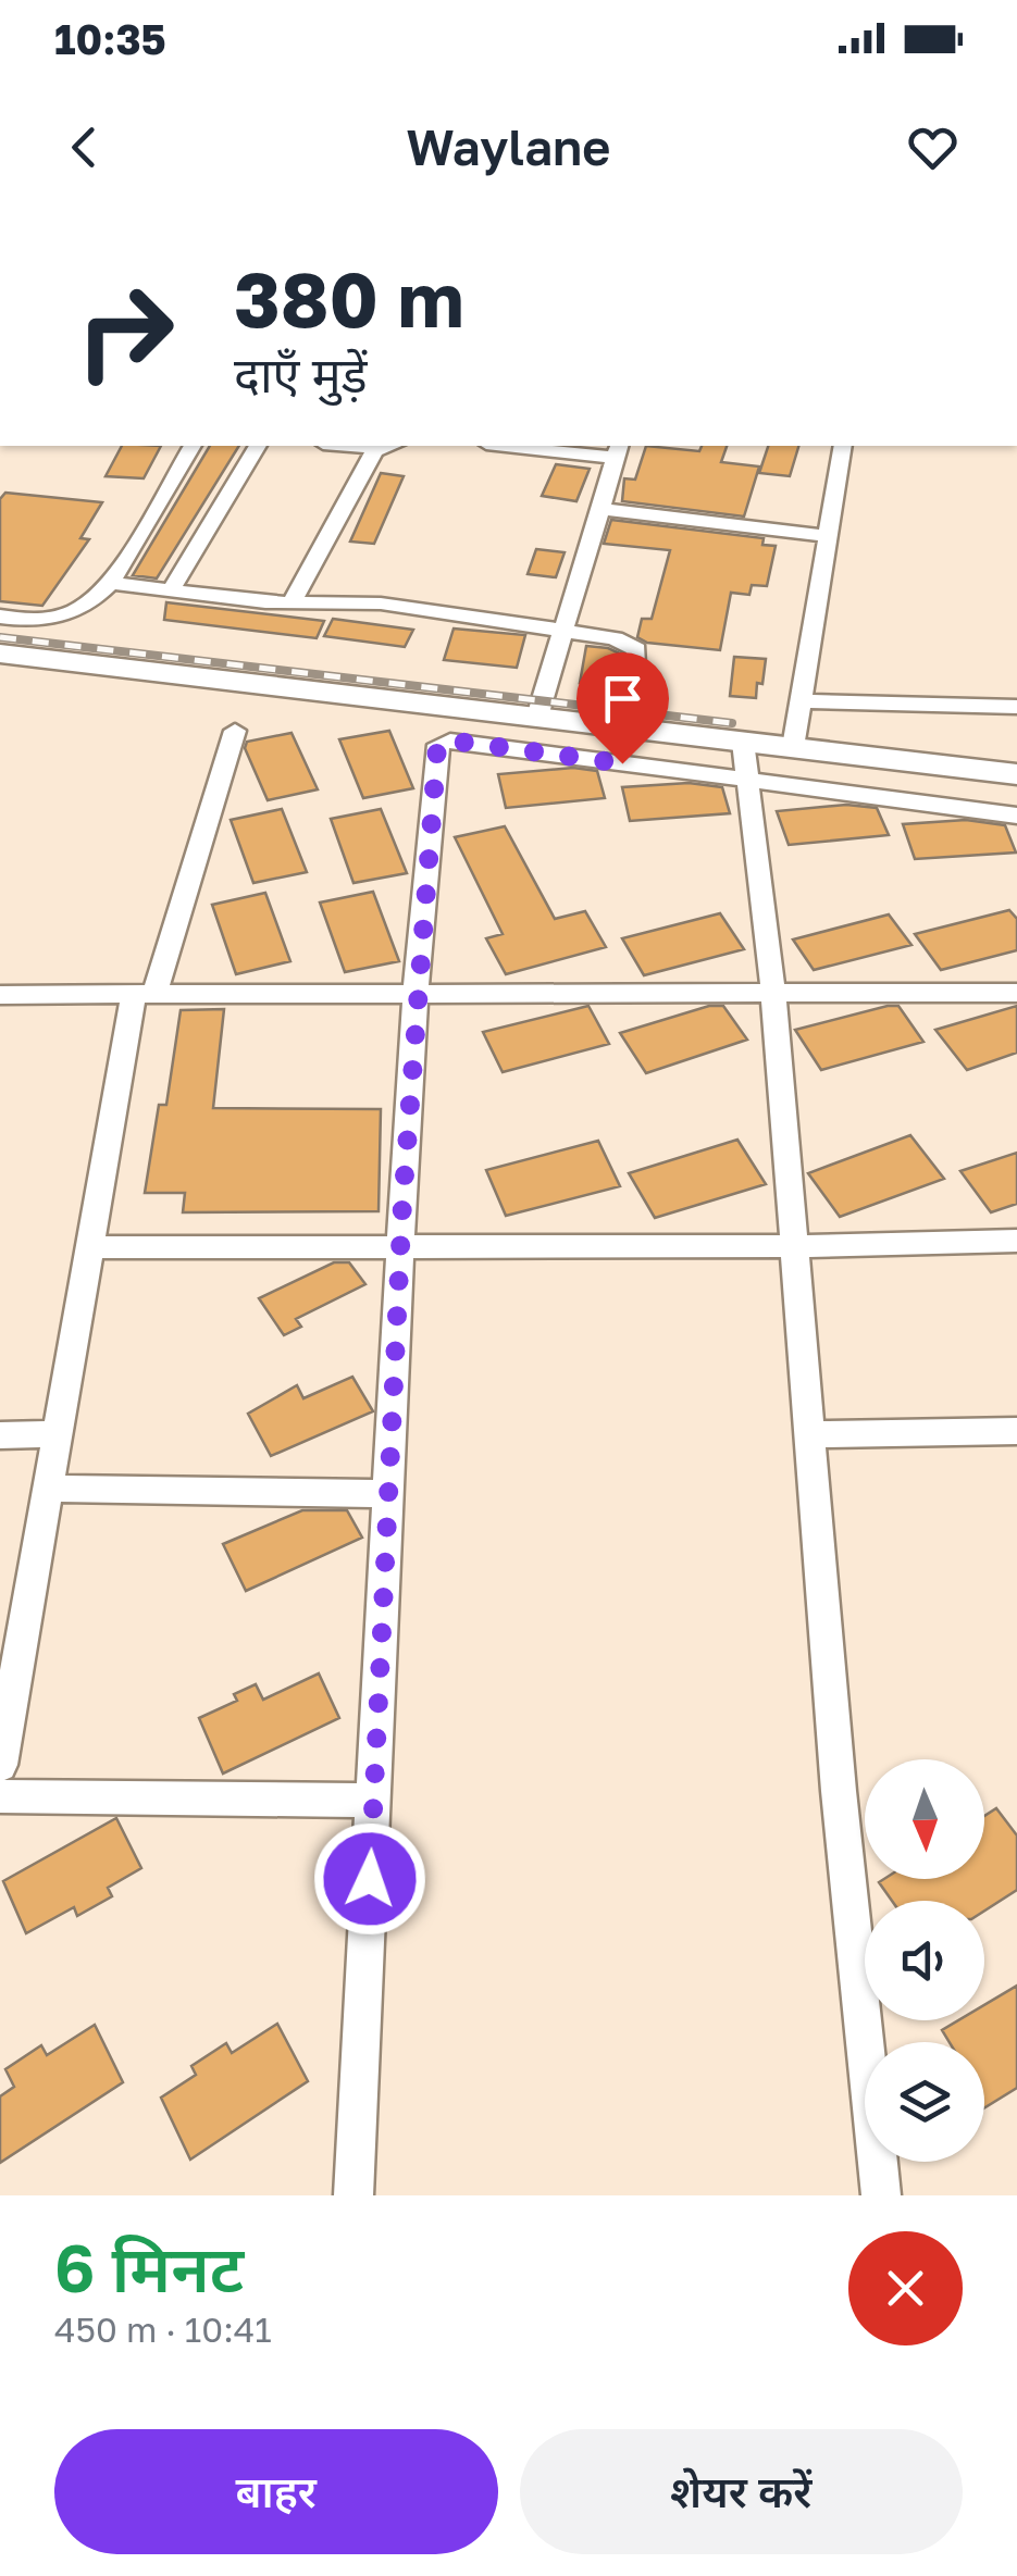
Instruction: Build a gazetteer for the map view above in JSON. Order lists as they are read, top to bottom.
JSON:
{
  "north": "bottom",
  "page": {
    "status": "10:35",
    "header": "Waylane",
    "turn": ["380 m", "दाएँ मुड़ें"],
    "heading": ["6 मिनट", "450 m · 10:41"],
    "buttons": ["बाहर", "शेयर करें"]
  }
}
